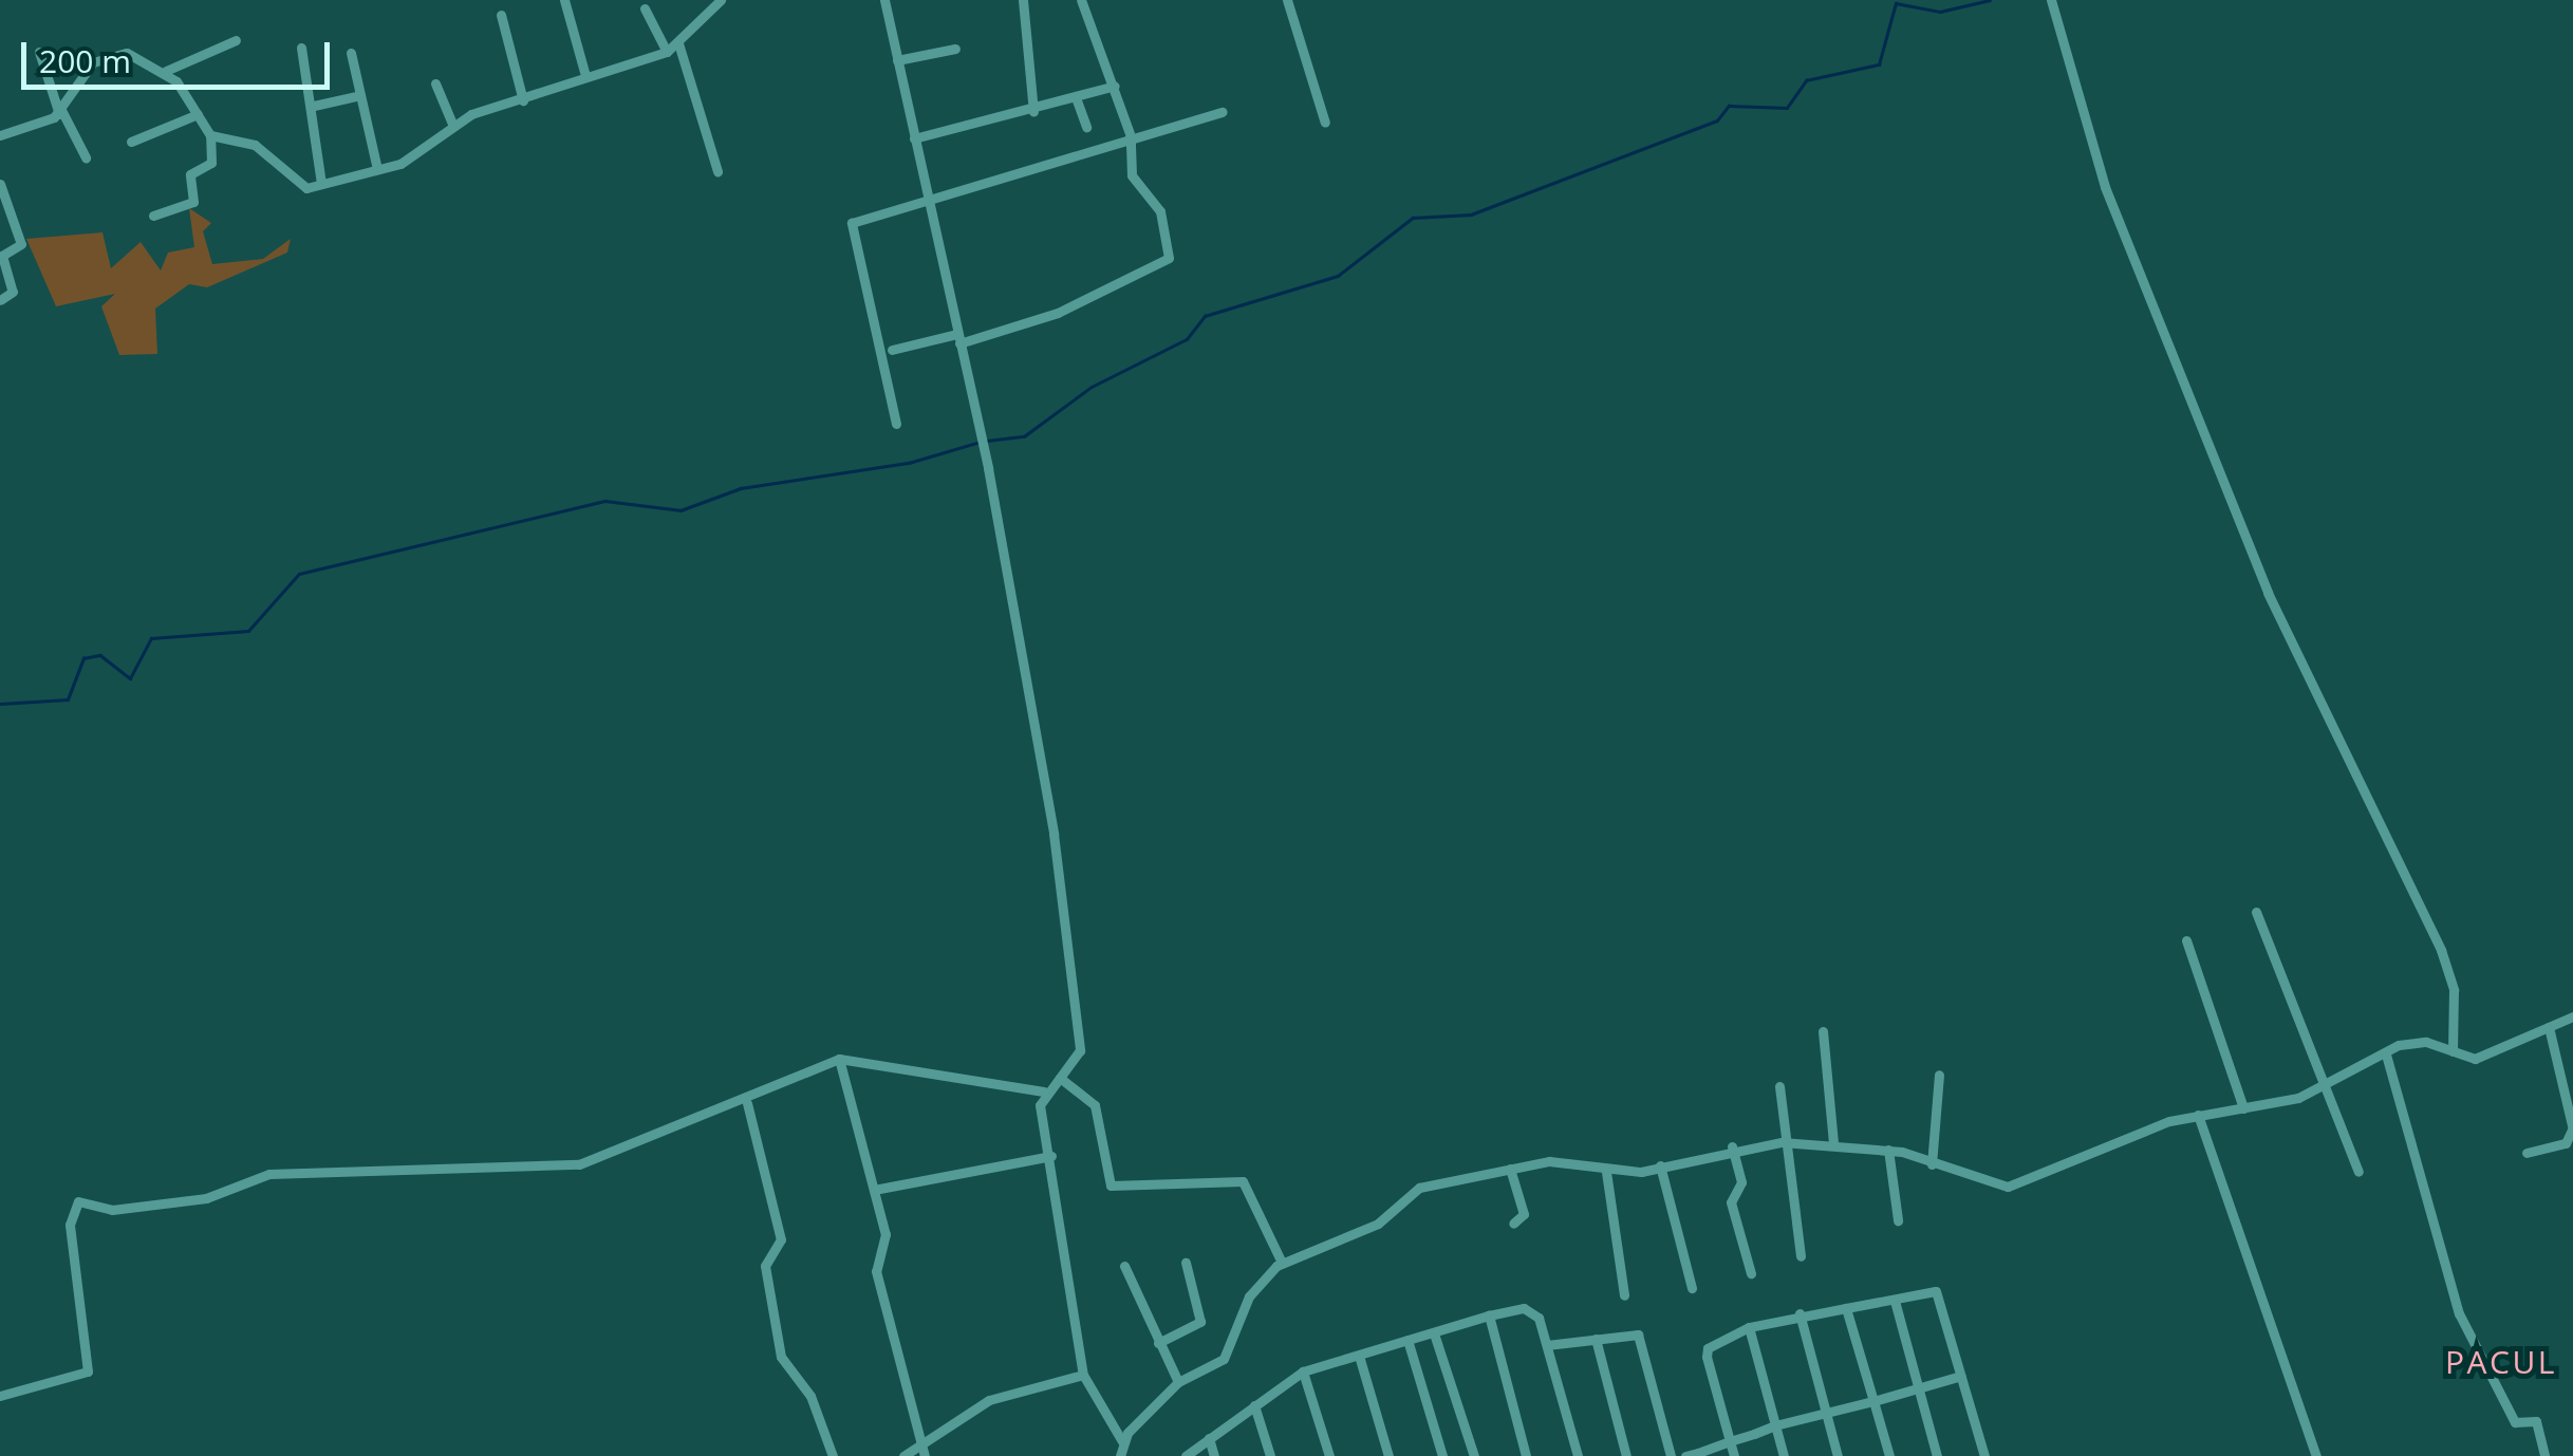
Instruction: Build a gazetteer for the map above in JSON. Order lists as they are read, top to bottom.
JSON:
{
  "districts": ["PACUL"],
  "scale_bar": "200 m"
}
